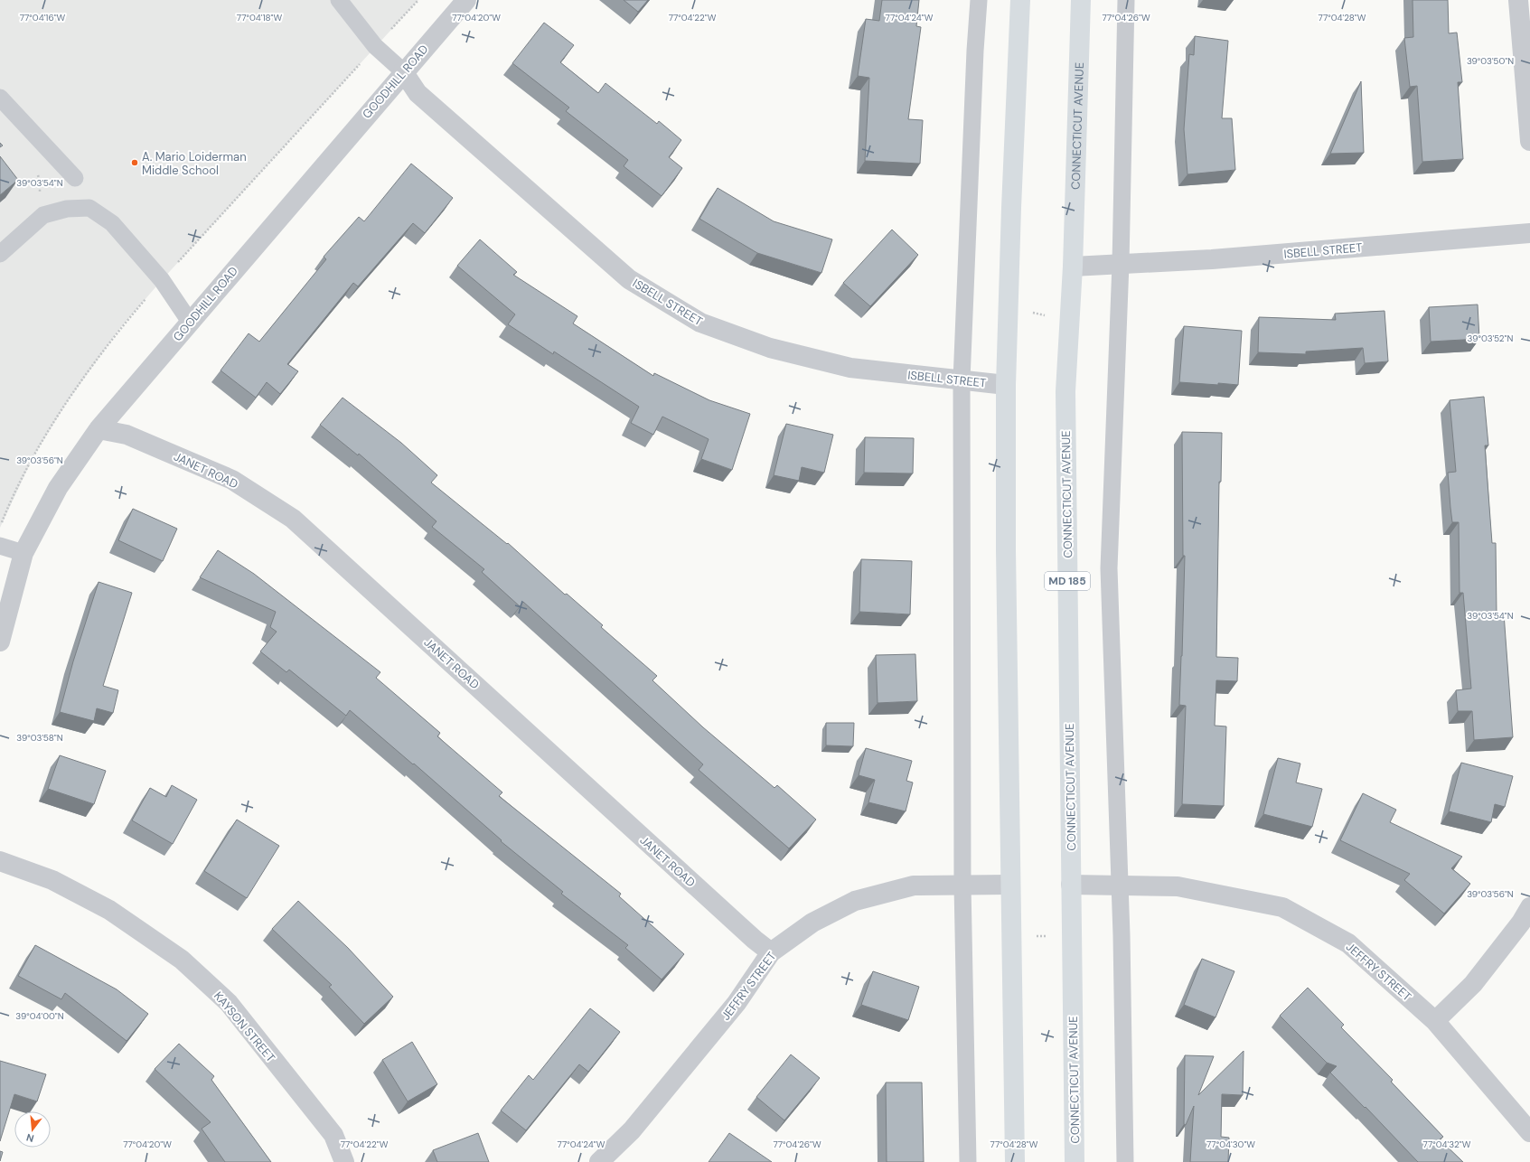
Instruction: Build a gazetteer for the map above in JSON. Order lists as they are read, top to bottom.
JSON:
{
  "streets": {
    "main road": ["CONNECTICUT AVENUE", "MD 185"],
    "street": [
      "GOODHILL ROAD",
      "ISBELL STREET",
      "JANET ROAD",
      "JEFFRY STREET",
      "KAYSON STREET"
    ]
  },
  "crossings": [
    ["GOODHILL ROAD", "ISBELL STREET"],
    ["GOODHILL ROAD", "JANET ROAD"],
    ["CONNECTICUT AVENUE", "ISBELL STREET"],
    ["CONNECTICUT AVENUE", "JEFFRY STREET"],
    ["JANET ROAD", "JEFFRY STREET"]
  ],
  "places": ["A. Mario Loiderman Middle School"],
  "north": "bottom",
  "coordinates": [
    "77°04'16\"W",
    "77°04'18\"W",
    "77°04'20\"W",
    "77°04'22\"W",
    "77°04'24\"W",
    "77°04'26\"W",
    "77°04'28\"W",
    "39°03'50\"N",
    "39°03'54\"N",
    "39°03'52\"N",
    "39°03'56\"N",
    "39°03'58\"N",
    "39°04'00\"N",
    "77°04'30\"W",
    "77°04'32\"W"
  ]
}
